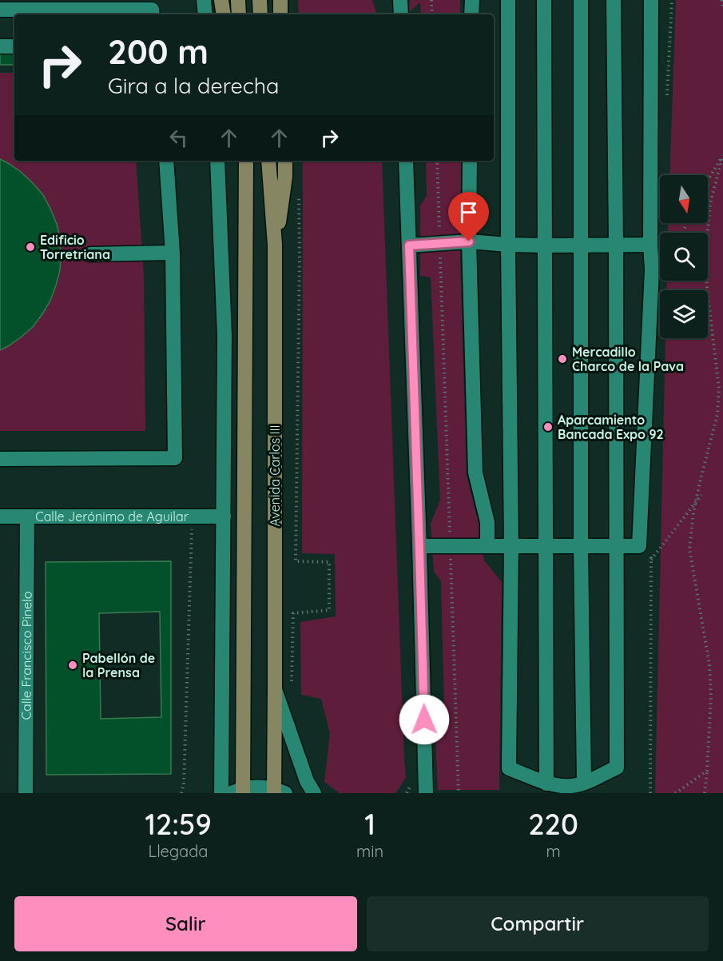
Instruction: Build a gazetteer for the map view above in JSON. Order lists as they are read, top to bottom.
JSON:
{
  "streets": {
    "main road": ["Avenida Carlos III"],
    "street": ["Calle Jerónimo de Aguilar", "Calle Francisco Pinelo"]
  },
  "crossings": [
    ["Calle Jerónimo de Aguilar", "Calle Francisco Pinelo"]
  ],
  "places": [
    "Edificio Torretriana",
    "Mercadillo Charco de la Pava",
    "Aparcamiento Bancada Expo 92",
    "Pabellón de la Prensa"
  ],
  "north": "bottom",
  "page": {
    "turn": ["200 m", "Gira a la derecha"],
    "eta": [
      "12:59",
      "Llegada",
      "1",
      "min",
      "220",
      "m"
    ],
    "buttons": ["Salir", "Compartir"]
  }
}
